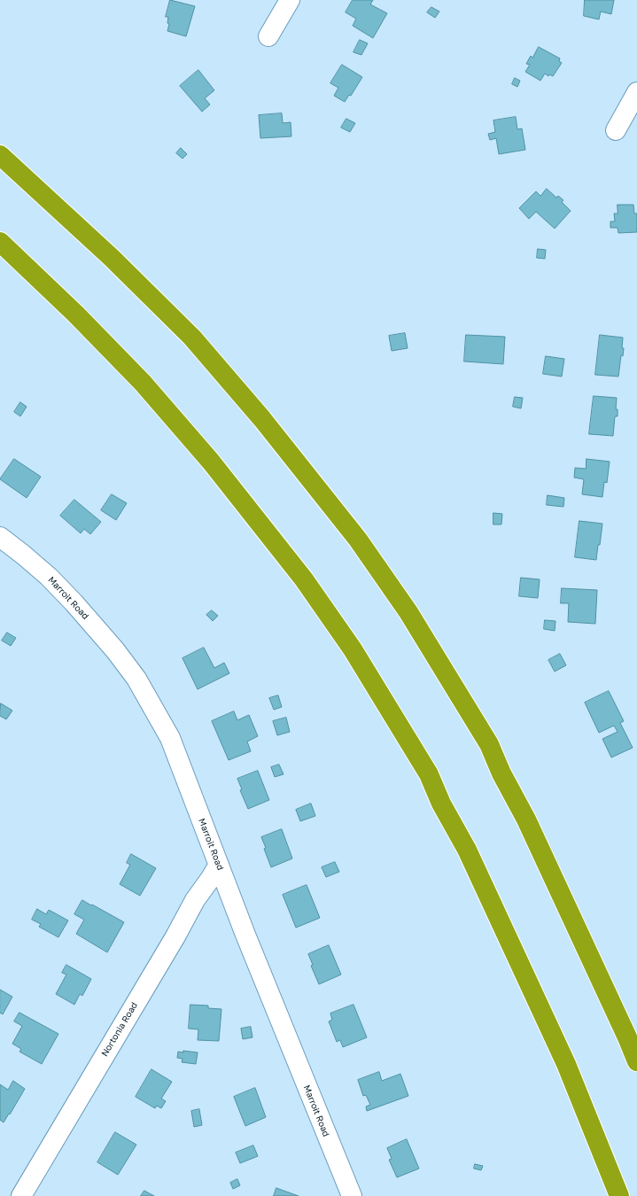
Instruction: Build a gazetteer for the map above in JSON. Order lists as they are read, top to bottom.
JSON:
{
  "streets": {
    "street": ["Marroit Road", "Nortonia Road"]
  },
  "crossings": [
    ["Marroit Road", "Nortonia Road"]
  ]
}
